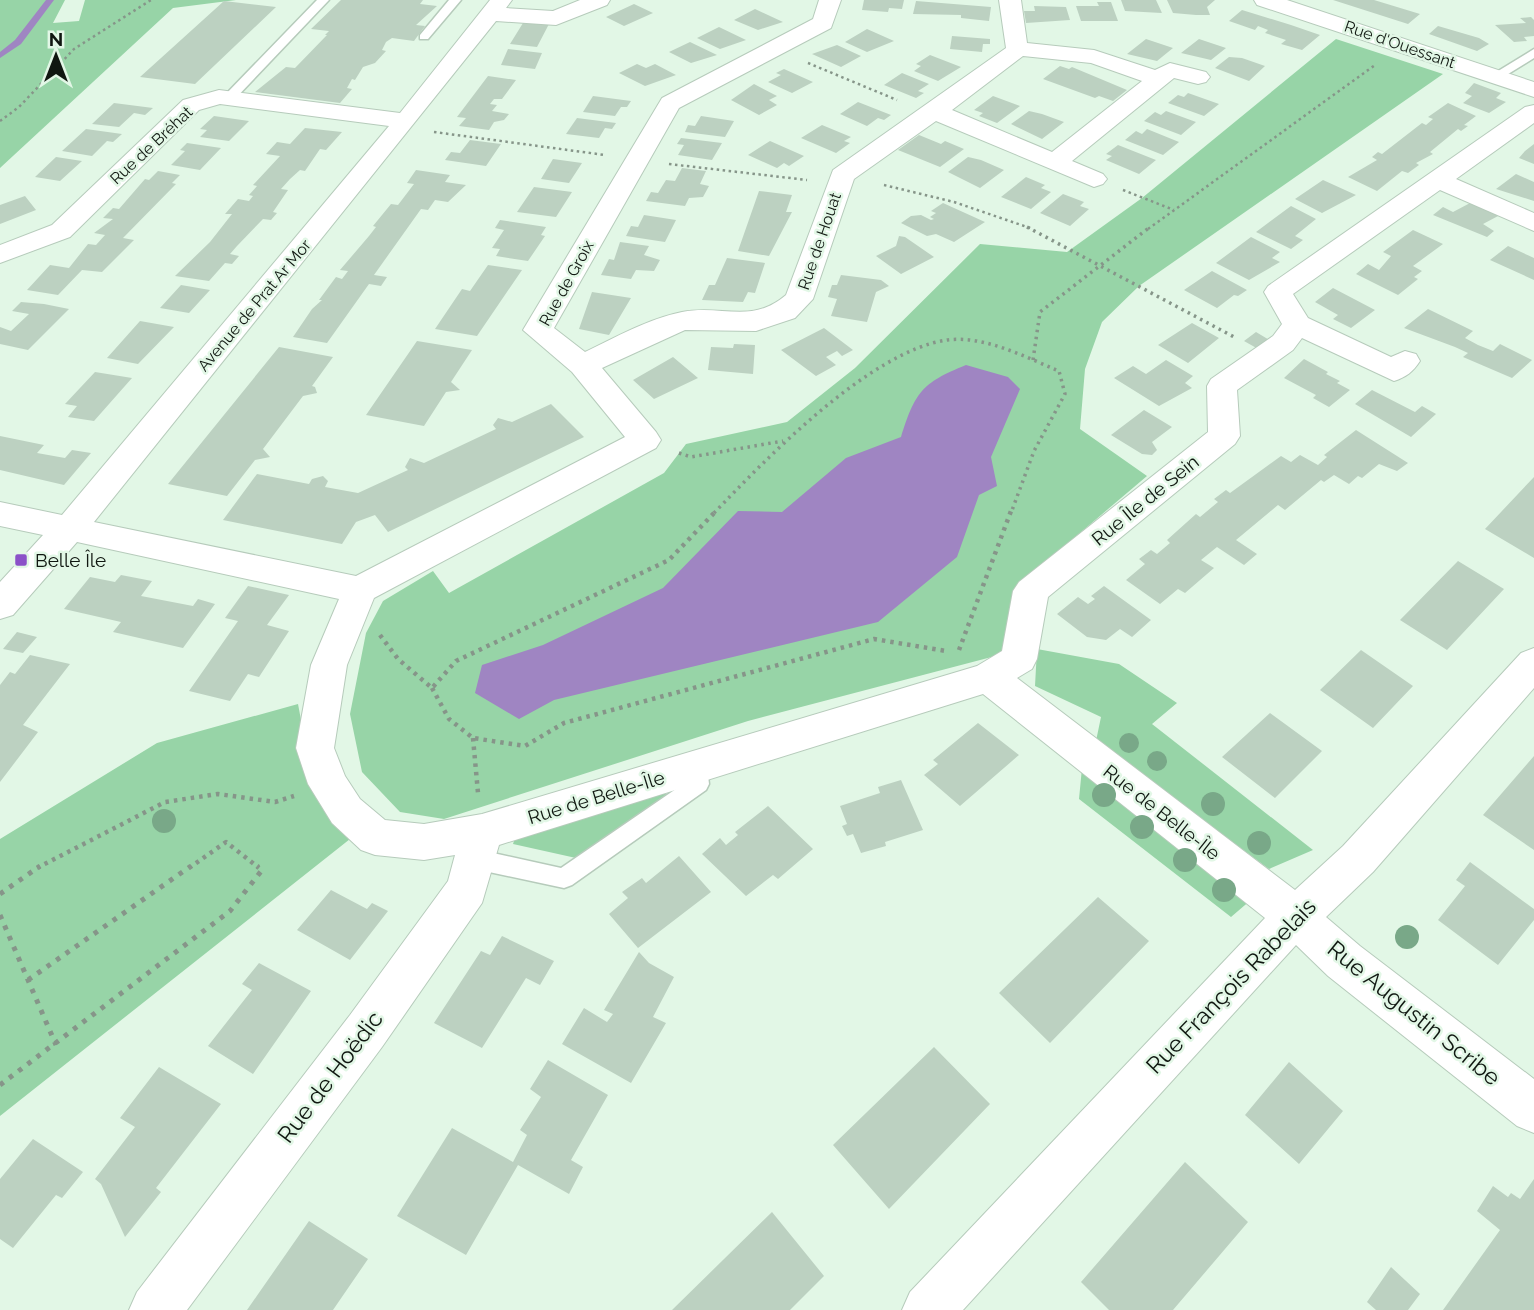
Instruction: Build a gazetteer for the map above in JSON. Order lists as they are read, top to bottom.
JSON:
{
  "streets": {
    "street": [
      "Rue d'Ouessant",
      "Rue de Bréhat",
      "Rue de Houat",
      "Rue de Groix",
      "Avenue de Prat Ar Mor",
      "Rue Île de Sein",
      "Rue de Belle-Île",
      "Rue François Rabelais",
      "Rue Augustin Scribe",
      "Rue de Hoëdic"
    ]
  },
  "crossings": [
    ["Rue de Bréhat", "Avenue de Prat Ar Mor"],
    ["Rue de Houat", "Rue de Groix"],
    ["Rue Île de Sein", "Rue de Belle-Île"],
    ["Rue de Belle-Île", "Rue François Rabelais"],
    ["Rue de Belle-Île", "Rue Augustin Scribe"],
    ["Rue de Belle-Île", "Rue de Hoëdic"],
    ["Rue François Rabelais", "Rue Augustin Scribe"]
  ],
  "places": {
    "transit": ["Belle Île"]
  },
  "north": "top"
}
